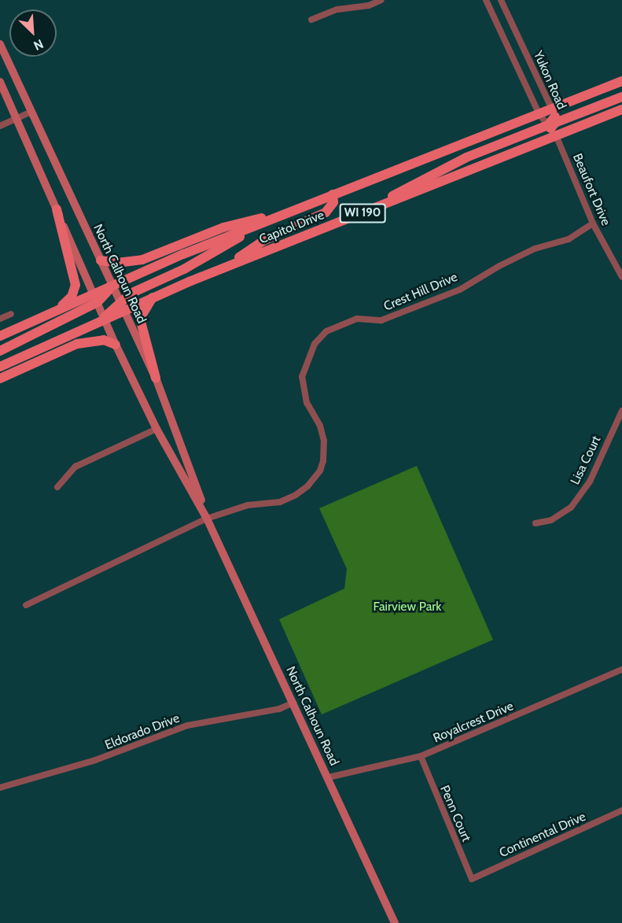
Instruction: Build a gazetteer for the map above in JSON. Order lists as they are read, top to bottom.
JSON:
{
  "streets": {
    "main road": ["WI 190", "Capitol Drive"],
    "street": [
      "Yukon Road",
      "Beaufort Drive",
      "North Calhoun Road",
      "Crest Hill Drive",
      "Lisa Court",
      "Royalcrest Drive",
      "Eldorado Drive",
      "Penn Court",
      "Continental Drive"
    ]
  },
  "crossings": [
    ["Yukon Road", "Beaufort Drive"],
    ["Yukon Road", "Capitol Drive"],
    ["Beaufort Drive", "Capitol Drive"],
    ["Beaufort Drive", "Crest Hill Drive"],
    ["Capitol Drive", "North Calhoun Road"],
    ["North Calhoun Road", "Crest Hill Drive"],
    ["North Calhoun Road", "Royalcrest Drive"],
    ["North Calhoun Road", "Eldorado Drive"],
    ["Royalcrest Drive", "Penn Court"],
    ["Penn Court", "Continental Drive"]
  ],
  "parks": ["Fairview Park"],
  "north": "bottom right"
}
